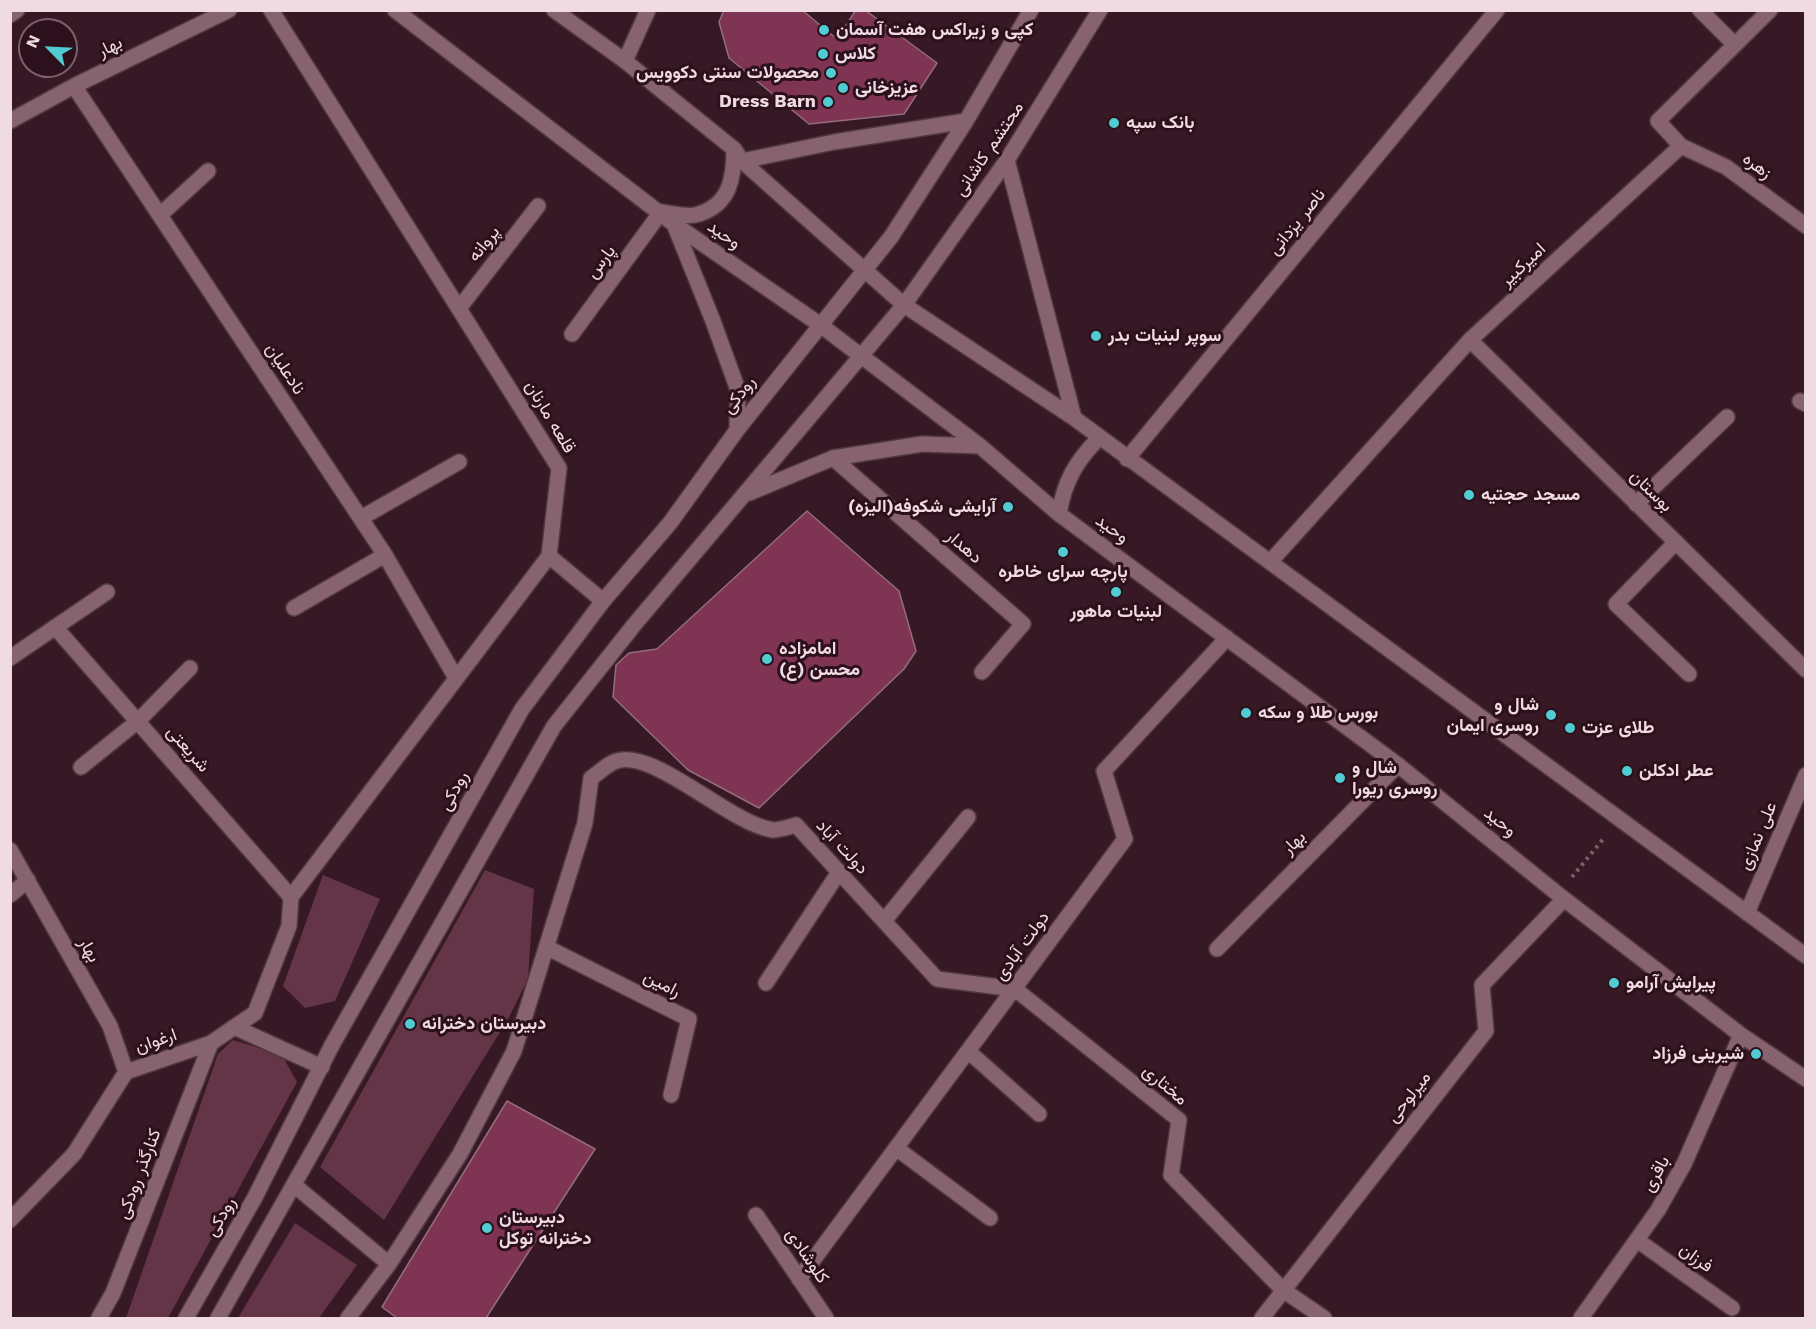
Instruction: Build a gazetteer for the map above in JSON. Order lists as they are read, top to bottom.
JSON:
{
  "streets": {
    "street": [
      "بهار",
      "محتشم کاشانی",
      "زهره",
      "ناصر یزدانی",
      "وحید",
      "پروانه",
      "پارس",
      "امیرکبیر",
      "نادعلیان",
      "رودکی",
      "قلعه مارنان",
      "بوستان",
      "دهدار",
      "شریعتی",
      "علی نمازی",
      "دولت آباد",
      "دولت آبادی",
      "رامین",
      "ارغوان",
      "مختاری",
      "میرلوحی",
      "کنارگذر رودکی",
      "باقری",
      "کلوشادی",
      "فرزان"
    ]
  },
  "crossings": [
    ["بهار", "وحید"],
    ["بهار", "نادعلیان"],
    ["بهار", "ارغوان"],
    ["محتشم کاشانی", "وحید"],
    ["محتشم کاشانی", "رودکی"],
    ["زهره", "امیرکبیر"],
    ["وحید", "پارس"],
    ["وحید", "رودکی"],
    ["وحید", "دولت آبادی"],
    ["وحید", "میرلوحی"],
    ["وحید", "باقری"],
    ["پروانه", "قلعه مارنان"],
    ["امیرکبیر", "بوستان"],
    ["شریعتی", "ارغوان"],
    ["دولت آباد", "دولت آبادی"],
    ["دولت آباد", "رامین"],
    ["دولت آباد", "مختاری"],
    ["دولت آبادی", "مختاری"],
    ["دولت آبادی", "کلوشادی"],
    ["ارغوان", "کنارگذر رودکی"],
    ["مختاری", "میرلوحی"],
    ["باقری", "فرزان"]
  ],
  "places": [
    "کپی و زیراکس هفت آسمان",
    "کلاس",
    "محصولات سنتی دکوویس",
    "عزیزخانی",
    "Dress Barn",
    "بانک سپه",
    "سوپر لبنیات بدر",
    "مسجد حجتیه",
    "آرایشی شکوفه(الیزه)",
    "پارچه سرای خاطره",
    "لبنیات ماهور",
    "امامزاده محسن (ع)",
    "بورس طلا و سکه",
    "شال و روسری ایمان",
    "طلای عزت",
    "عطر ادکلن",
    "شال و روسری ریورا",
    "پیرایش آرامو",
    "دبیرستان دخترانه",
    "شیرینی فرزاد",
    "دبیرستان دخترانه توکل"
  ],
  "north": "top left"
}
